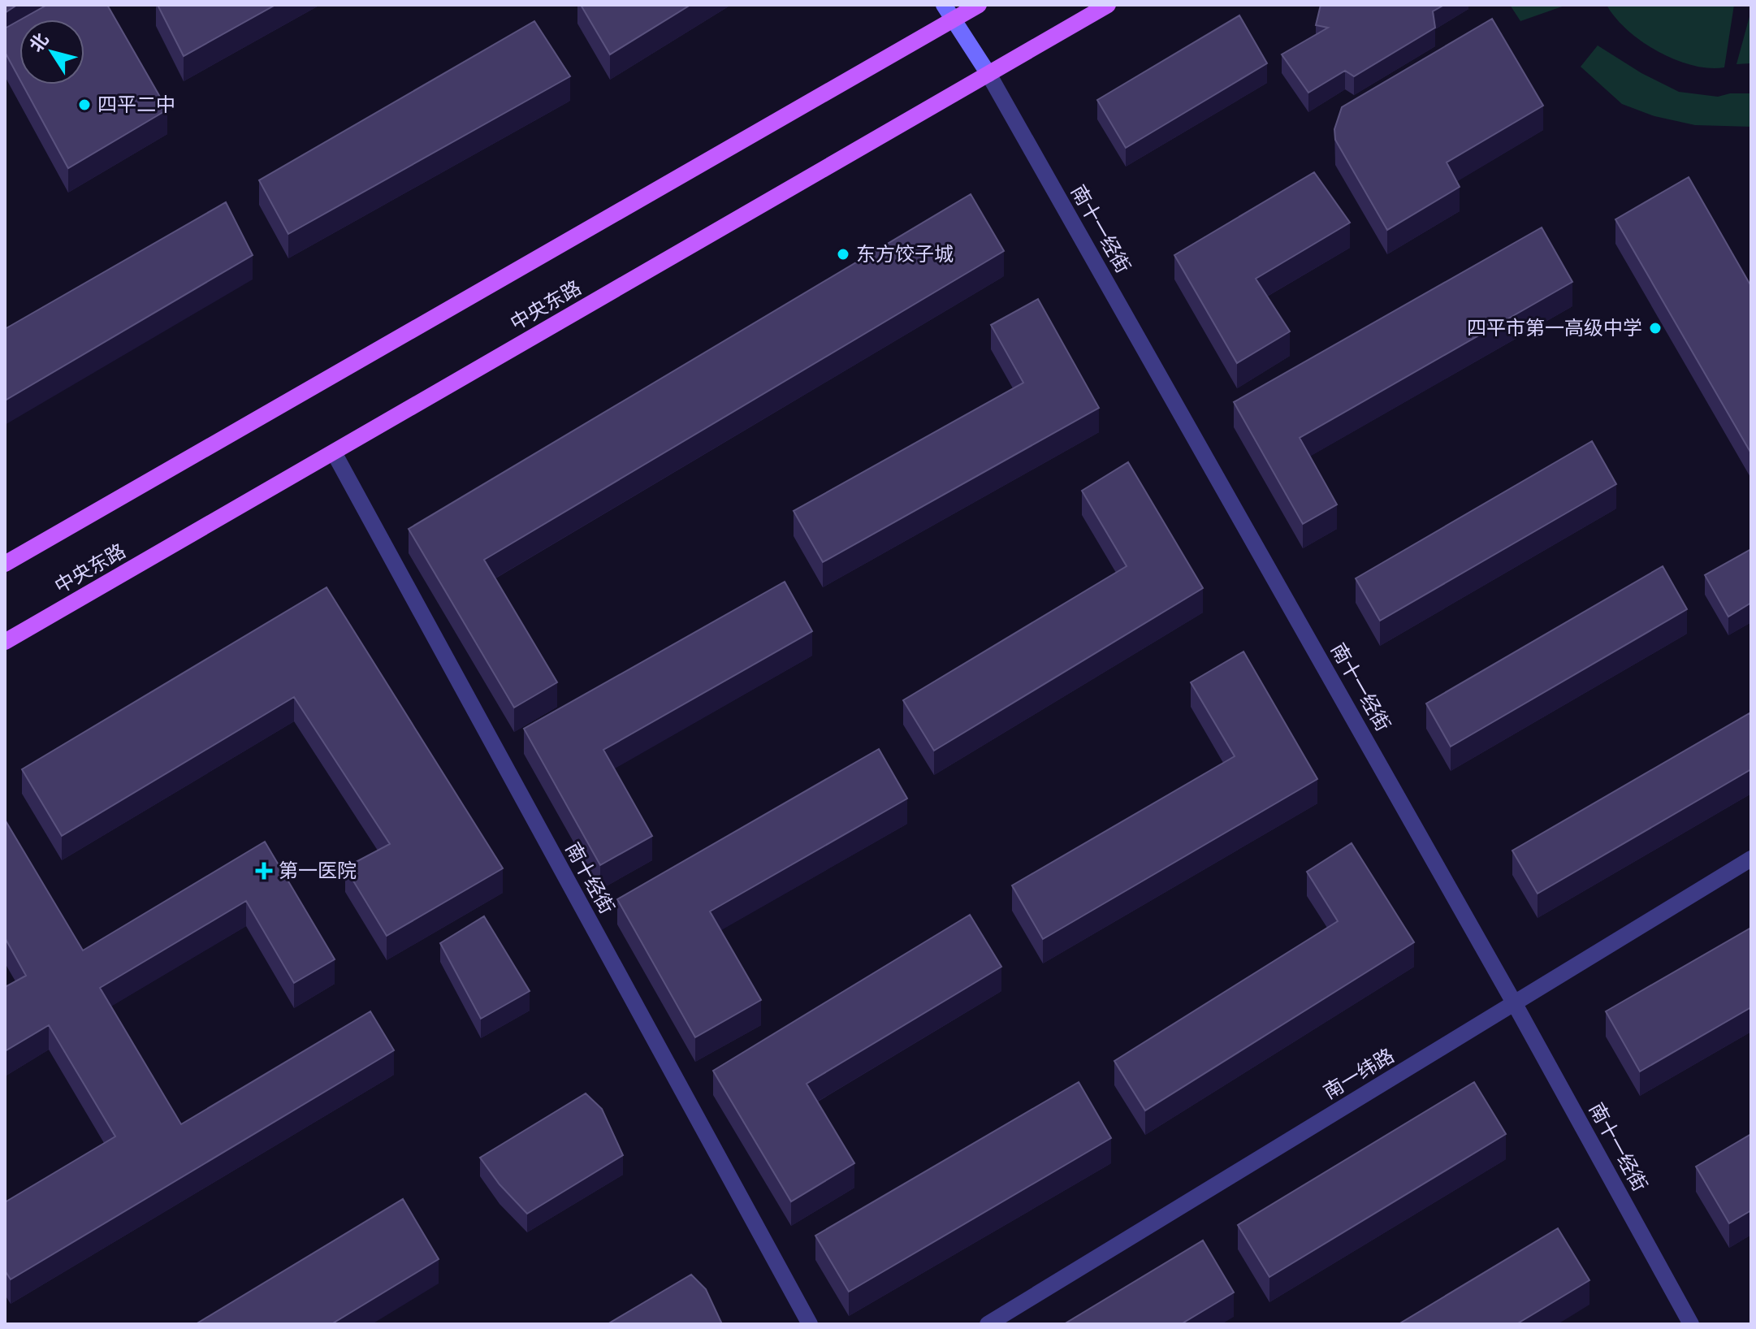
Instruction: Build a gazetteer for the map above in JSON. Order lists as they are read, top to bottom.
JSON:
{
  "streets": {
    "main road": ["中央东路"],
    "street": ["南十一经街", "南十经街", "南一纬路"]
  },
  "crossings": [
    ["南十一经街", "中央东路"],
    ["南十一经街", "南一纬路"],
    ["中央东路", "南十经街"]
  ],
  "places": {
    "other": ["四平二中", "东方饺子城", "四平市第一高级中学"],
    "health": ["第一医院"]
  },
  "north": "top left"
}
